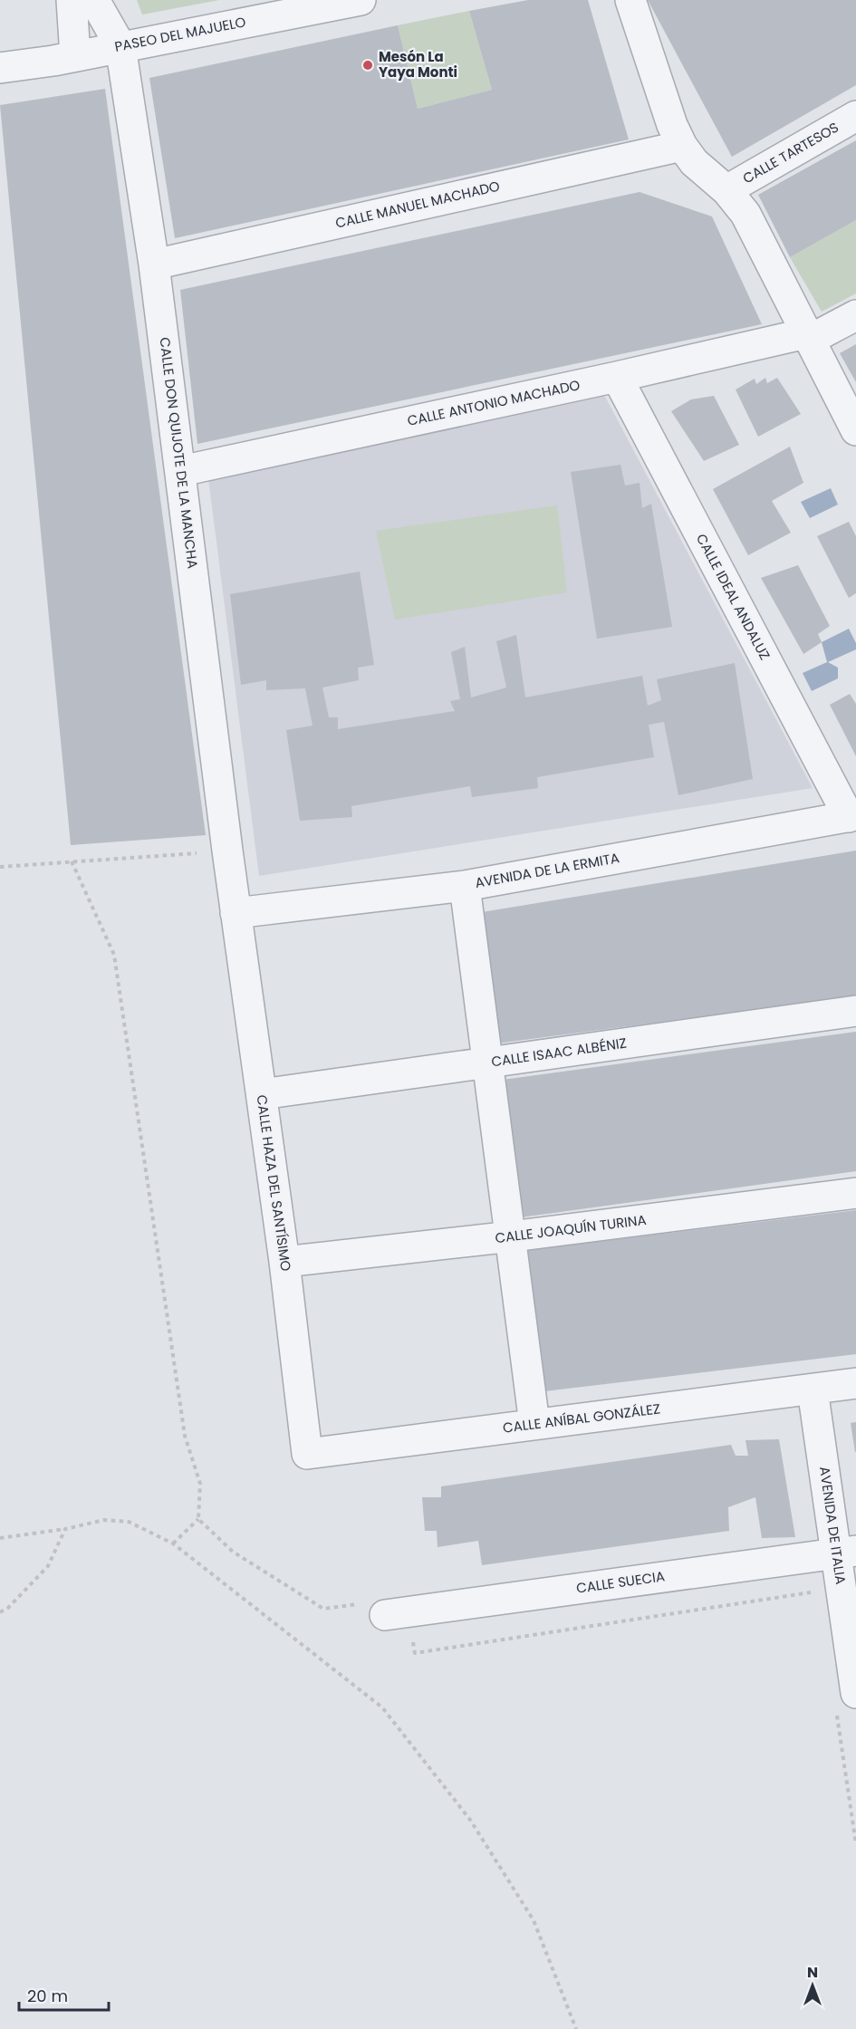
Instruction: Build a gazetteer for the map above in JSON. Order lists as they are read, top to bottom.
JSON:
{
  "streets": {
    "street": [
      "PASEO DEL MAJUELO",
      "CALLE TARTESOS",
      "CALLE MANUEL MACHADO",
      "CALLE ANTONIO MACHADO",
      "CALLE DON QUIJOTE DE LA MANCHA",
      "CALLE IDEAL ANDALUZ",
      "AVENIDA DE LA ERMITA",
      "CALLE ISAAC ALBÉNIZ",
      "CALLE HAZA DEL SANTÍSIMO",
      "CALLE JOAQUÍN TURINA",
      "CALLE ANÍBAL GONZÁLEZ",
      "AVENIDA DE ITALIA",
      "CALLE SUECIA"
    ]
  },
  "crossings": [
    ["PASEO DEL MAJUELO", "CALLE DON QUIJOTE DE LA MANCHA"],
    ["CALLE MANUEL MACHADO", "CALLE DON QUIJOTE DE LA MANCHA"],
    ["CALLE ANTONIO MACHADO", "CALLE DON QUIJOTE DE LA MANCHA"],
    ["CALLE ANTONIO MACHADO", "CALLE IDEAL ANDALUZ"],
    ["CALLE DON QUIJOTE DE LA MANCHA", "AVENIDA DE LA ERMITA"],
    ["CALLE DON QUIJOTE DE LA MANCHA", "CALLE HAZA DEL SANTÍSIMO"],
    ["CALLE IDEAL ANDALUZ", "AVENIDA DE LA ERMITA"],
    ["AVENIDA DE LA ERMITA", "CALLE HAZA DEL SANTÍSIMO"],
    ["CALLE ISAAC ALBÉNIZ", "CALLE HAZA DEL SANTÍSIMO"],
    ["CALLE HAZA DEL SANTÍSIMO", "CALLE JOAQUÍN TURINA"],
    ["CALLE HAZA DEL SANTÍSIMO", "CALLE ANÍBAL GONZÁLEZ"],
    ["CALLE ANÍBAL GONZÁLEZ", "AVENIDA DE ITALIA"],
    ["AVENIDA DE ITALIA", "CALLE SUECIA"]
  ],
  "places": ["Mesón La Yaya Monti"],
  "scale_bar": "20 m",
  "north": "top"
}
